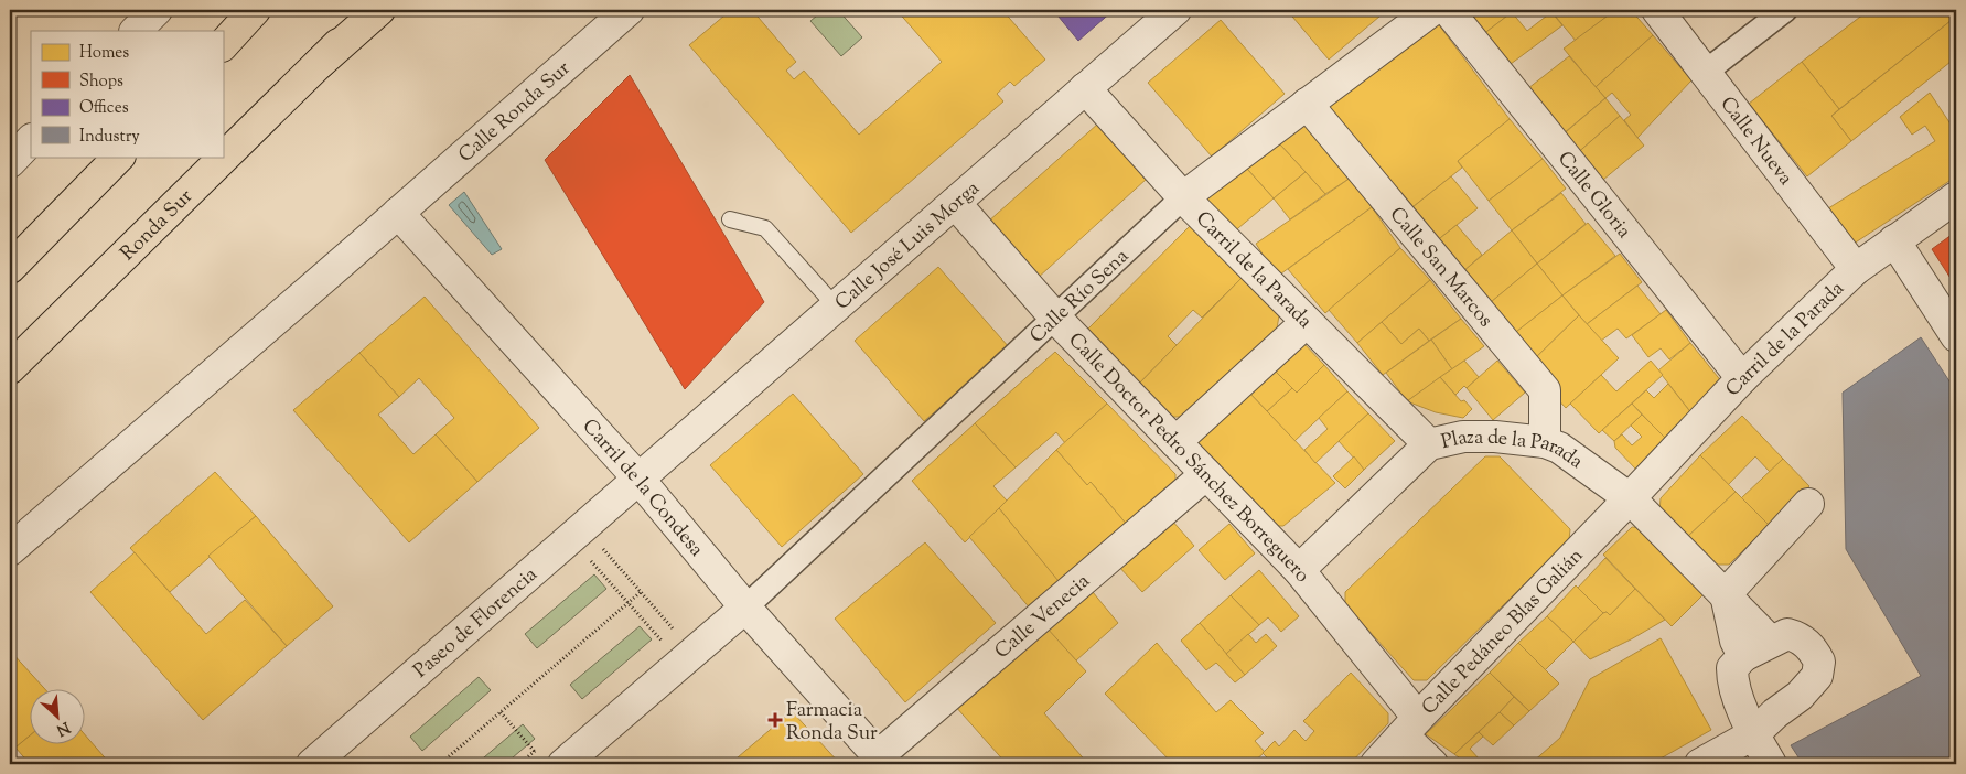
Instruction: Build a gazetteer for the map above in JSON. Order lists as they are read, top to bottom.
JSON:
{
  "streets": {
    "main road": ["Ronda Sur"],
    "street": [
      "Calle Ronda Sur",
      "Calle Nueva",
      "Calle Gloria",
      "Calle José Luis Morga",
      "Calle San Marcos",
      "Carril de la Parada",
      "Calle Río Sena",
      "Plaza de la Parada",
      "Calle Doctor Pedro Sánchez Borreguero",
      "Carril de la Condesa",
      "Calle Venecia",
      "Paseo de Florencia",
      "Calle Pedáneo Blas Galián"
    ]
  },
  "crossings": [
    ["Calle Ronda Sur", "Carril de la Condesa"],
    ["Calle Nueva", "Carril de la Parada"],
    ["Calle Gloria", "Carril de la Parada"],
    ["Calle José Luis Morga", "Carril de la Parada"],
    ["Calle José Luis Morga", "Calle Doctor Pedro Sánchez Borreguero"],
    ["Calle José Luis Morga", "Carril de la Condesa"],
    ["Calle José Luis Morga", "Paseo de Florencia"],
    ["Calle San Marcos", "Calle Río Sena"],
    ["Calle San Marcos", "Plaza de la Parada"],
    ["Carril de la Parada", "Calle Río Sena"],
    ["Carril de la Parada", "Plaza de la Parada"],
    ["Carril de la Parada", "Calle Pedáneo Blas Galián"],
    ["Calle Río Sena", "Calle Doctor Pedro Sánchez Borreguero"],
    ["Calle Río Sena", "Carril de la Condesa"],
    ["Plaza de la Parada", "Calle Doctor Pedro Sánchez Borreguero"],
    ["Plaza de la Parada", "Calle Pedáneo Blas Galián"],
    ["Calle Doctor Pedro Sánchez Borreguero", "Calle Venecia"],
    ["Calle Doctor Pedro Sánchez Borreguero", "Calle Pedáneo Blas Galián"],
    ["Carril de la Condesa", "Calle Venecia"],
    ["Carril de la Condesa", "Paseo de Florencia"]
  ],
  "places": {
    "health": ["Farmacia Ronda Sur"]
  },
  "legend": [
    "Homes",
    "Shops",
    "Offices",
    "Industry"
  ],
  "north": "bottom right"
}
